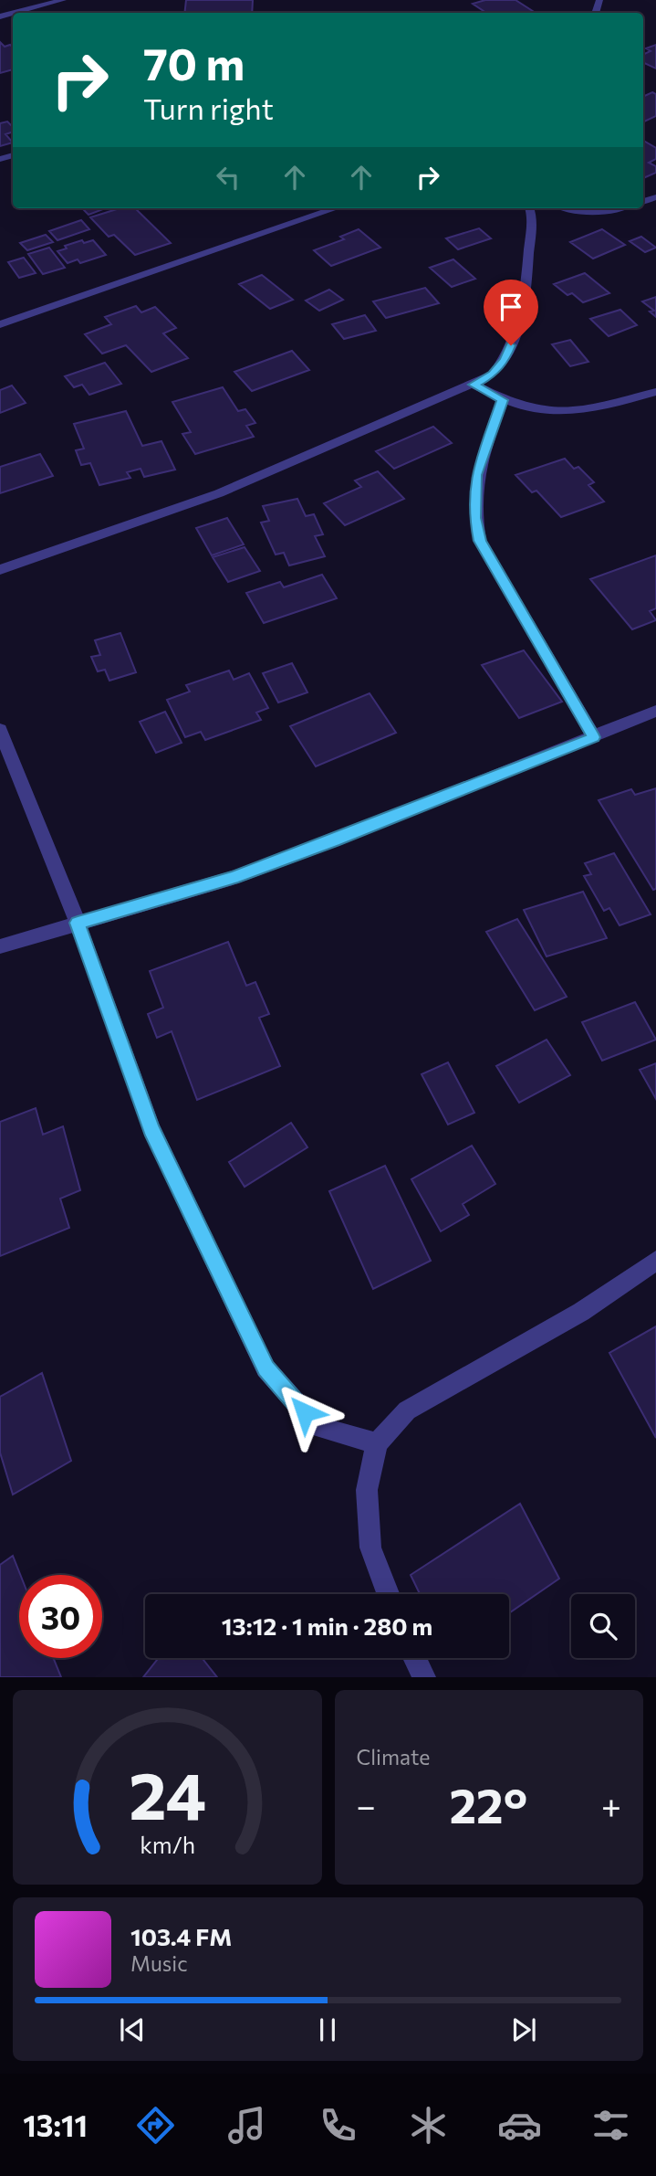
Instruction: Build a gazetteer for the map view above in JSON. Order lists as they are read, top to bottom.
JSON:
{
  "page": {
    "turn": ["70 m", "Turn right"],
    "limit": "30",
    "trip": "13:12 · 1 min · 280 m",
    "tile": "Climate",
    "heat": ["−", "22°", "+"],
    "song": ["103.4 FM", "Music"],
    "tabs": "13:11",
    "gauge": ["24", "km/h"]
  }
}
